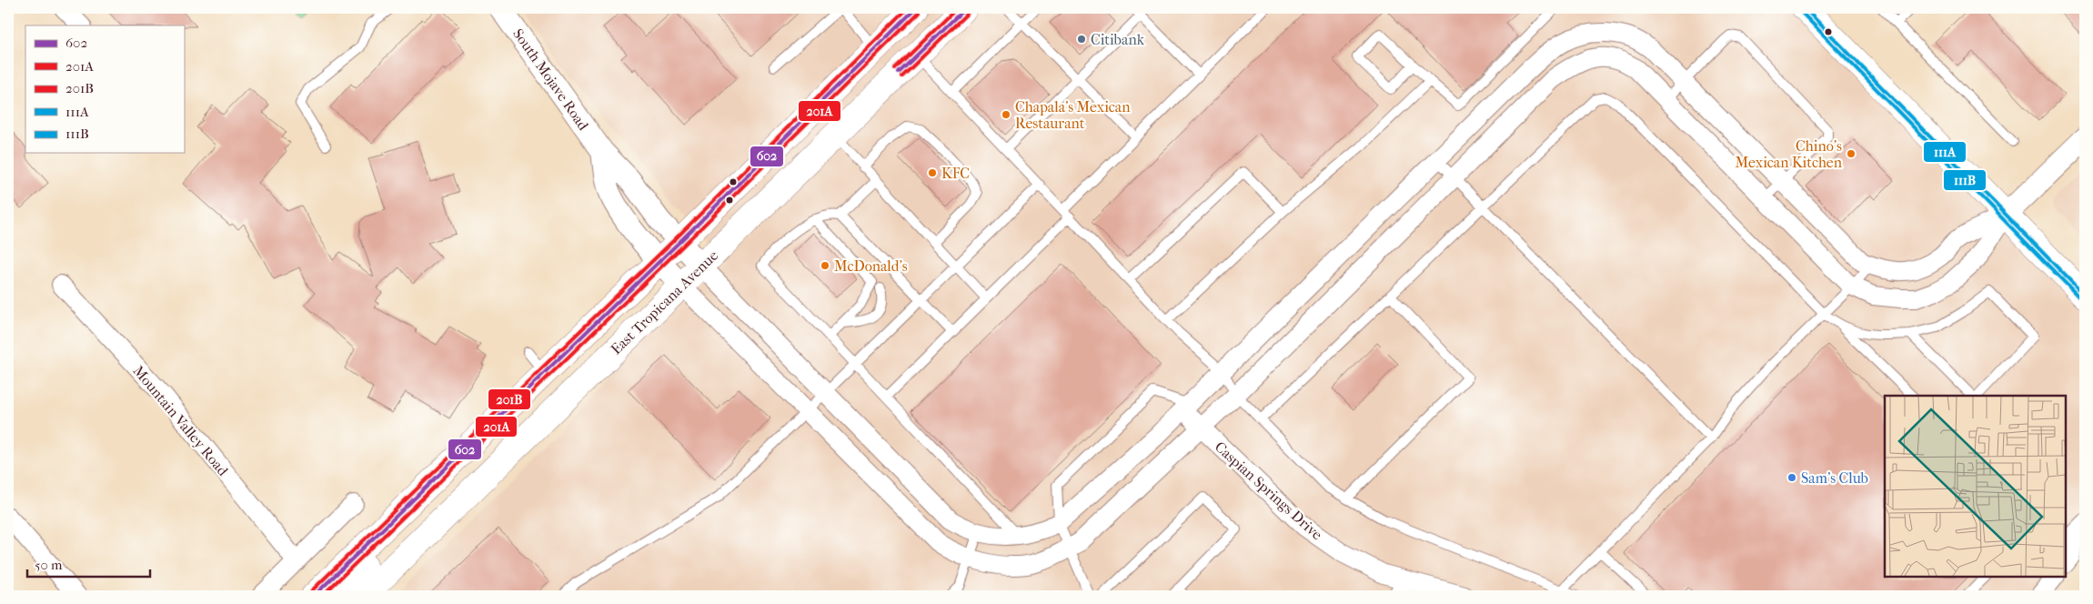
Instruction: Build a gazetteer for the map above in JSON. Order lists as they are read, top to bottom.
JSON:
{
  "streets": {
    "main road": ["East Tropicana Avenue"],
    "street": ["South Mojave Road", "Mountain Valley Road", "Caspian Springs Drive"]
  },
  "crossings": [
    ["South Mojave Road", "East Tropicana Avenue"]
  ],
  "places": [
    "Citibank",
    "Chapala's Mexican Restaurant",
    "Chino's Mexican Kitchen",
    "KFC",
    "McDonald's",
    "Sam's Club"
  ],
  "lines": [
    "transit line 602",
    "transit line 201B",
    "transit line 111A",
    "transit line 201A",
    "transit line 111B"
  ],
  "legend": [
    "602",
    "201A",
    "201B",
    "111A",
    "111B"
  ],
  "scale_bar": "50 m"
}
